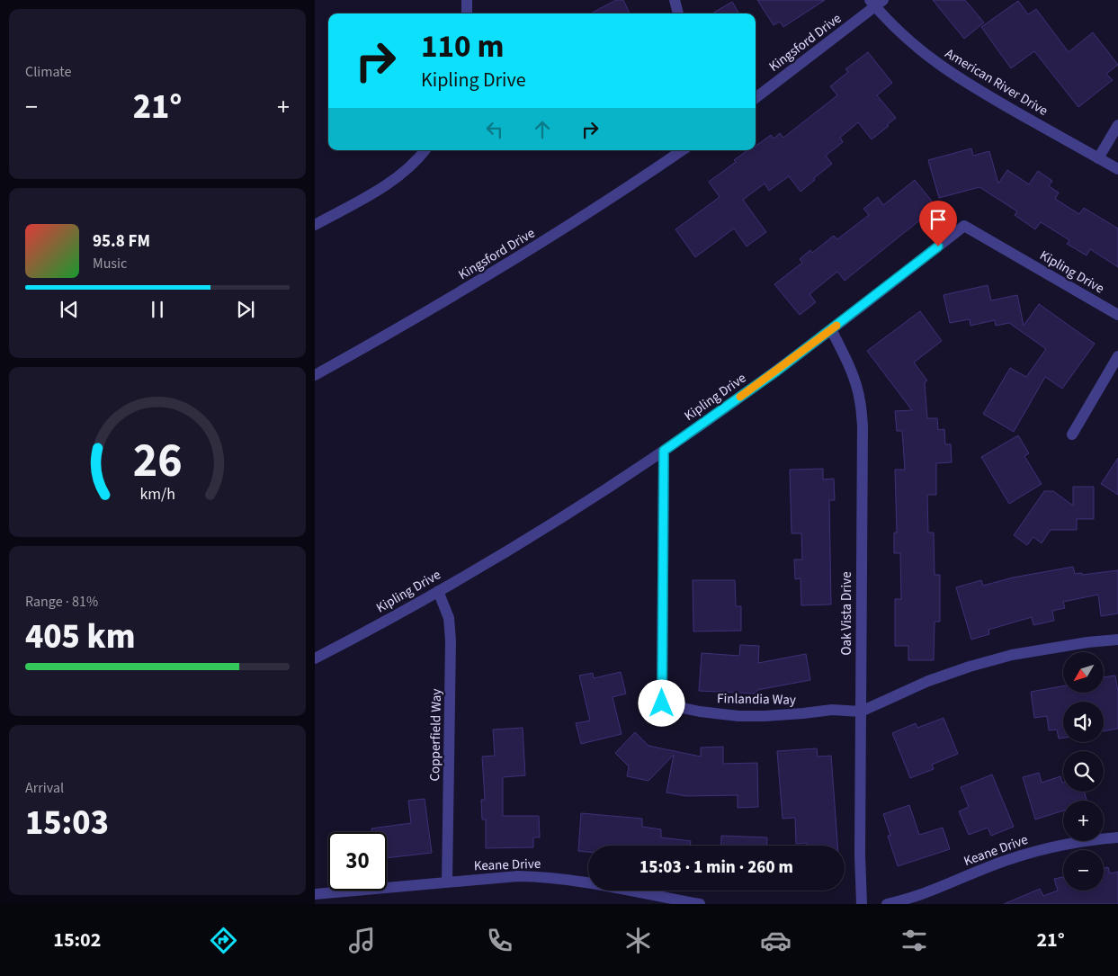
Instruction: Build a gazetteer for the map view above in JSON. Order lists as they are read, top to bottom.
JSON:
{
  "streets": {
    "street": [
      "Kingsford Drive",
      "American River Drive",
      "Kipling Drive",
      "Oak Vista Drive",
      "Finlandia Way",
      "Copperfield Way",
      "Keane Drive"
    ]
  },
  "crossings": [
    ["Kingsford Drive", "American River Drive"],
    ["Kipling Drive", "Oak Vista Drive"],
    ["Kipling Drive", "Finlandia Way"],
    ["Kipling Drive", "Copperfield Way"],
    ["Oak Vista Drive", "Finlandia Way"],
    ["Copperfield Way", "Keane Drive"]
  ],
  "north": "bottom left",
  "page": {
    "tile": [
      "Climate",
      ["Range · 81%", "405 km"],
      ["Arrival", "15:03"]
    ],
    "turn": ["110 m", "Kipling Drive"],
    "heat": ["−", "21°", "+"],
    "song": ["95.8 FM", "Music"],
    "map_buttons": ["+", "−"],
    "limit": "30",
    "trip": "15:03 · 1 min · 260 m",
    "tabs": ["15:02", "21°"],
    "gauge": ["26", "km/h"]
  }
}
